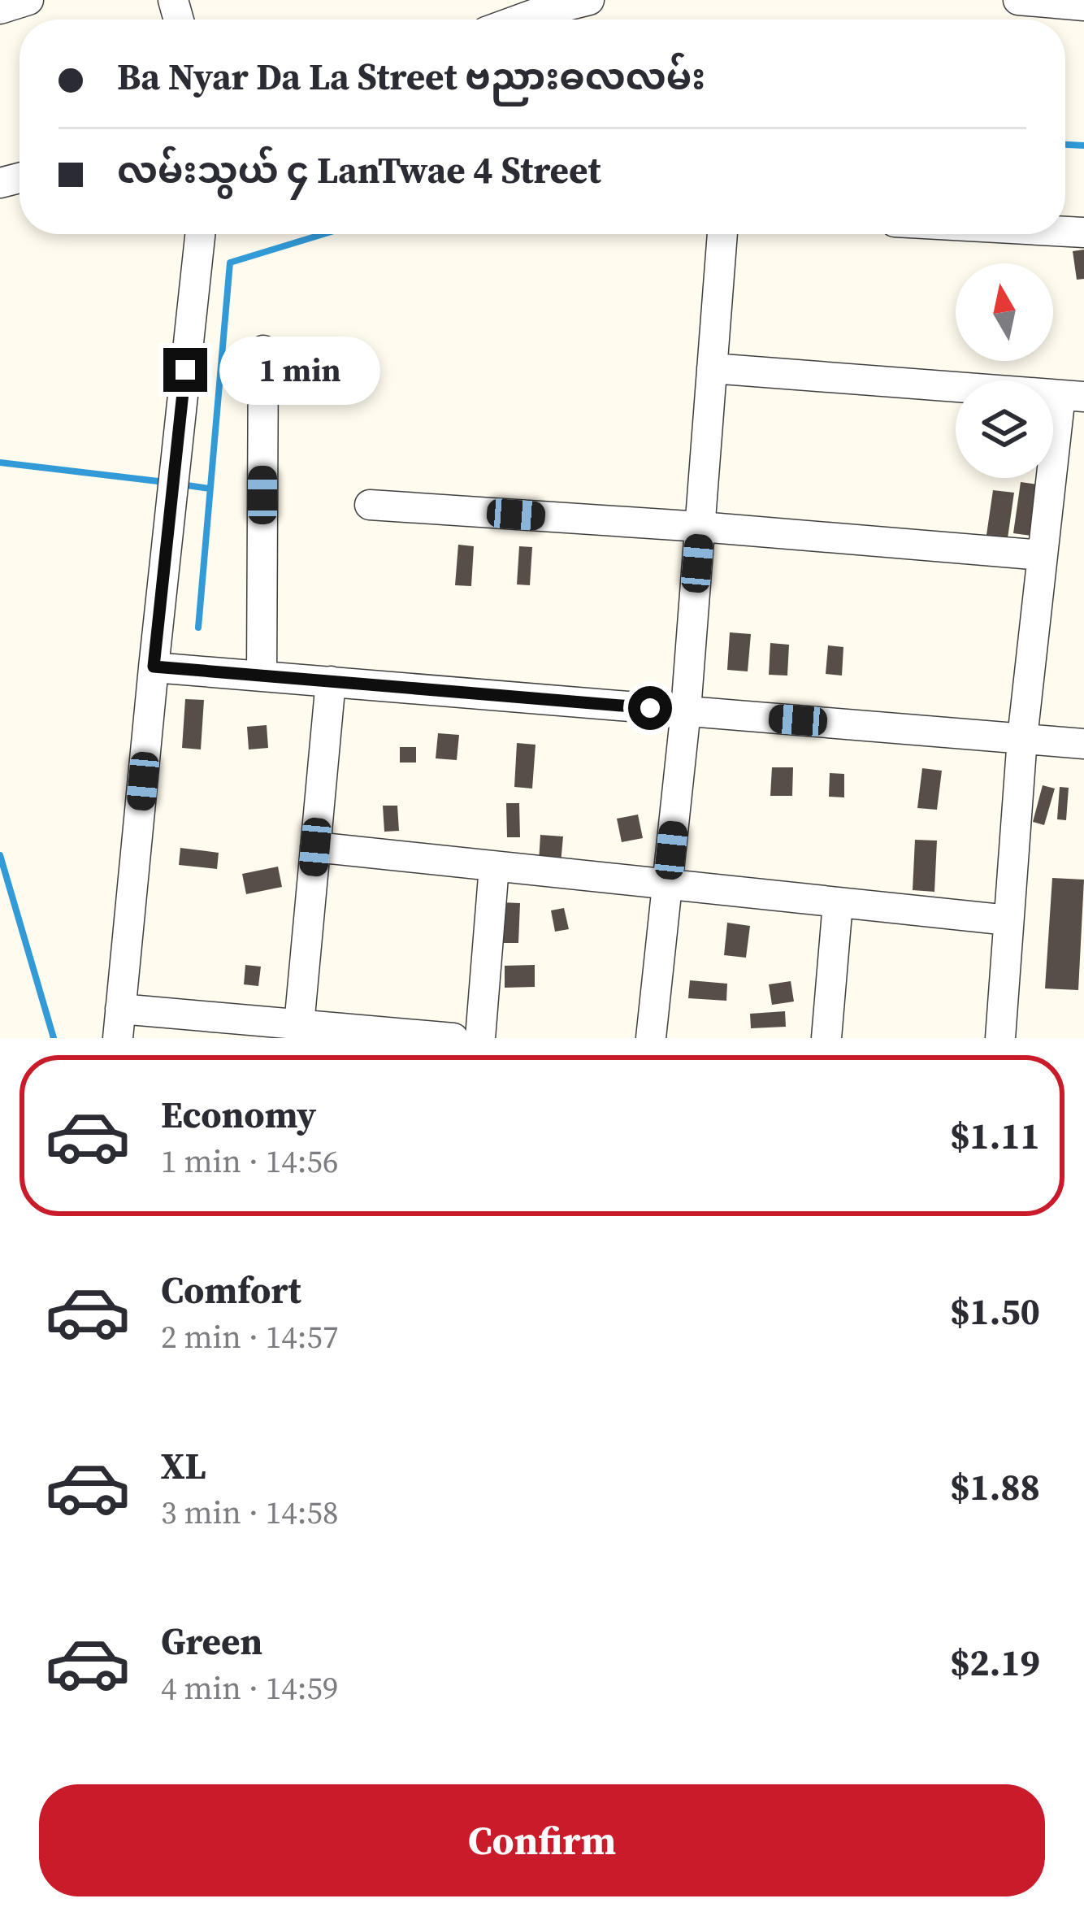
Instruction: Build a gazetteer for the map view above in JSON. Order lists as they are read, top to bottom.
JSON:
{
  "north": "top",
  "page": {
    "banner": ["Ba Nyar Da La Street ဗညားဓလလမ်း", "လမ်းသွယ် ၄ LanTwae 4 Street"],
    "bubble": "1 min",
    "list": [
      {
        "name": "Economy",
        "note": "1 min · 14:56",
        "value": "$1.11"
      },
      {
        "name": "Comfort",
        "note": "2 min · 14:57",
        "value": "$1.50"
      },
      {
        "name": "XL",
        "note": "3 min · 14:58",
        "value": "$1.88"
      },
      {
        "name": "Green",
        "note": "4 min · 14:59",
        "value": "$2.19"
      }
    ],
    "buttons": "Confirm"
  }
}
